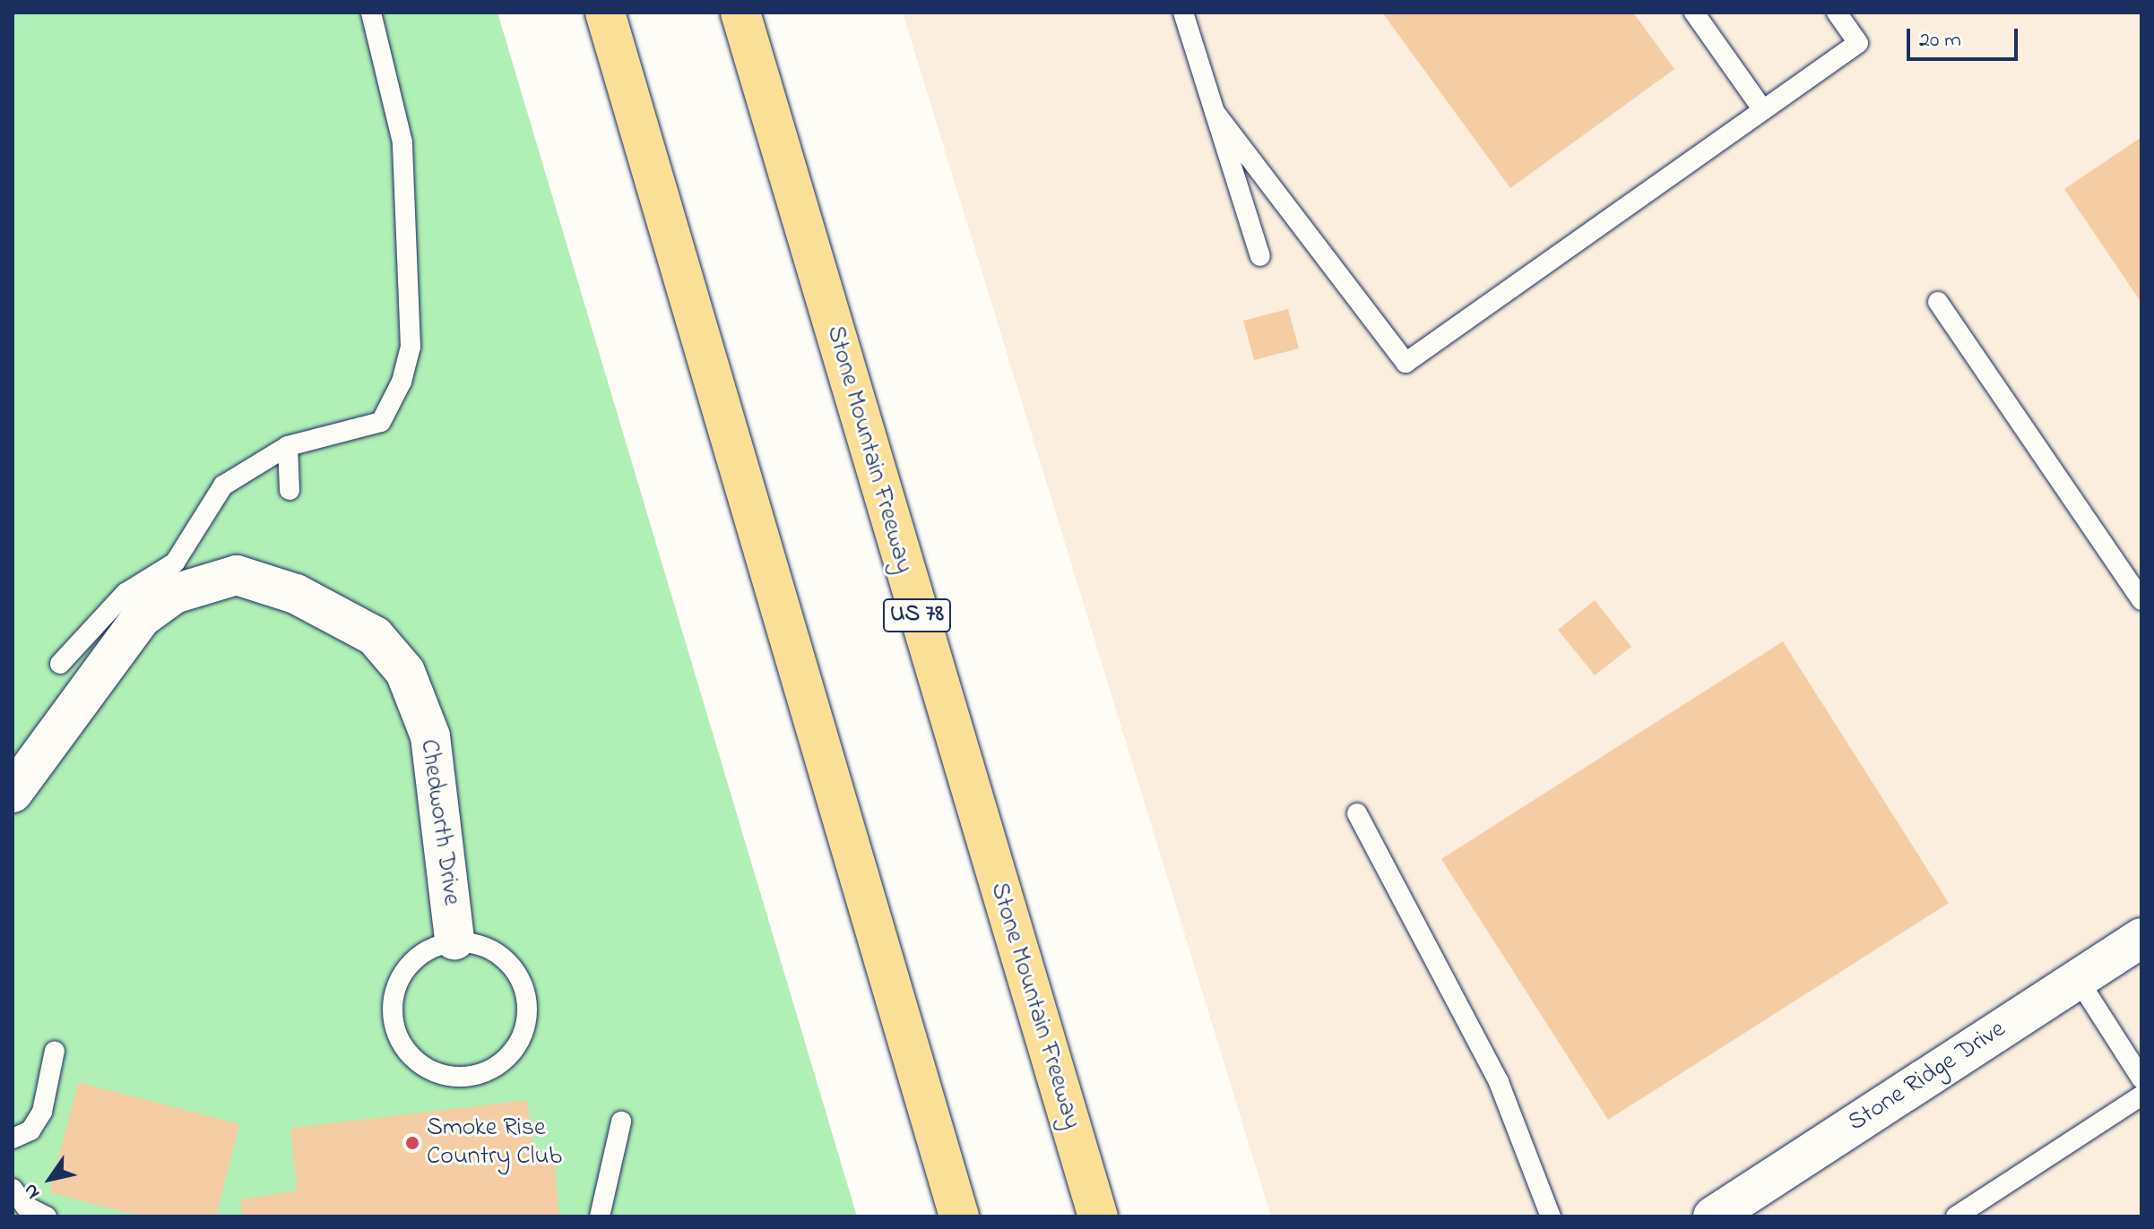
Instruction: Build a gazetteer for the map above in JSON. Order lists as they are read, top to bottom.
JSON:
{
  "streets": {
    "highway": ["Stone Mountain Freeway", "US 78"],
    "street": ["Chedworth Drive", "Stone Ridge Drive"]
  },
  "places": ["Smoke Rise Country Club"],
  "scale_bar": "20 m",
  "north": "bottom left"
}
